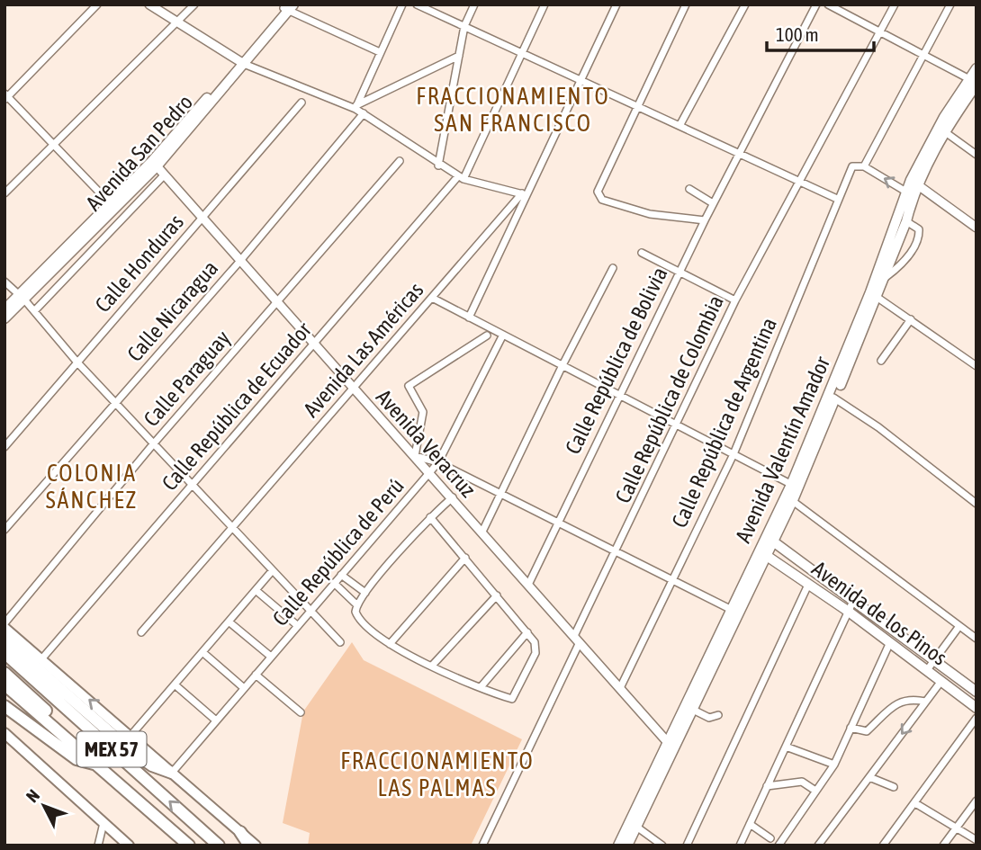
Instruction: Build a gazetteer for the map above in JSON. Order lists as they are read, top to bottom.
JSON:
{
  "streets": {
    "highway": ["MEX 57"],
    "main road": ["Avenida San Pedro", "Avenida Valentín Amador", "Avenida de los Pinos"],
    "street": [
      "Calle Honduras",
      "Calle Nicaragua",
      "Avenida Las Américas",
      "Calle República de Bolivia",
      "Calle Paraguay",
      "Calle República de Colombia",
      "Calle República de Ecuador",
      "Calle República de Argentina",
      "Avenida Veracruz",
      "Calle República de Perú"
    ]
  },
  "crossings": [
    ["Avenida San Pedro", "Avenida Veracruz"],
    ["Calle Honduras", "Avenida Veracruz"],
    ["Calle Nicaragua", "Avenida Veracruz"],
    ["Avenida Las Américas", "Avenida Veracruz"],
    ["Calle República de Bolivia", "Avenida Veracruz"],
    ["Calle Paraguay", "Avenida Veracruz"],
    ["Calle República de Colombia", "Avenida Veracruz"],
    ["Calle República de Ecuador", "Avenida Veracruz"],
    ["Calle República de Argentina", "Avenida Veracruz"],
    ["Avenida Veracruz", "Avenida Valentín Amador"],
    ["Avenida Veracruz", "Calle República de Perú"],
    ["Avenida Valentín Amador", "Avenida de los Pinos"]
  ],
  "districts": ["FRACCIONAMIENTO SAN FRANCISCO", "COLONIA SÁNCHEZ", "FRACCIONAMIENTO LAS PALMAS"],
  "scale_bar": "100 m",
  "north": "top left"
}
